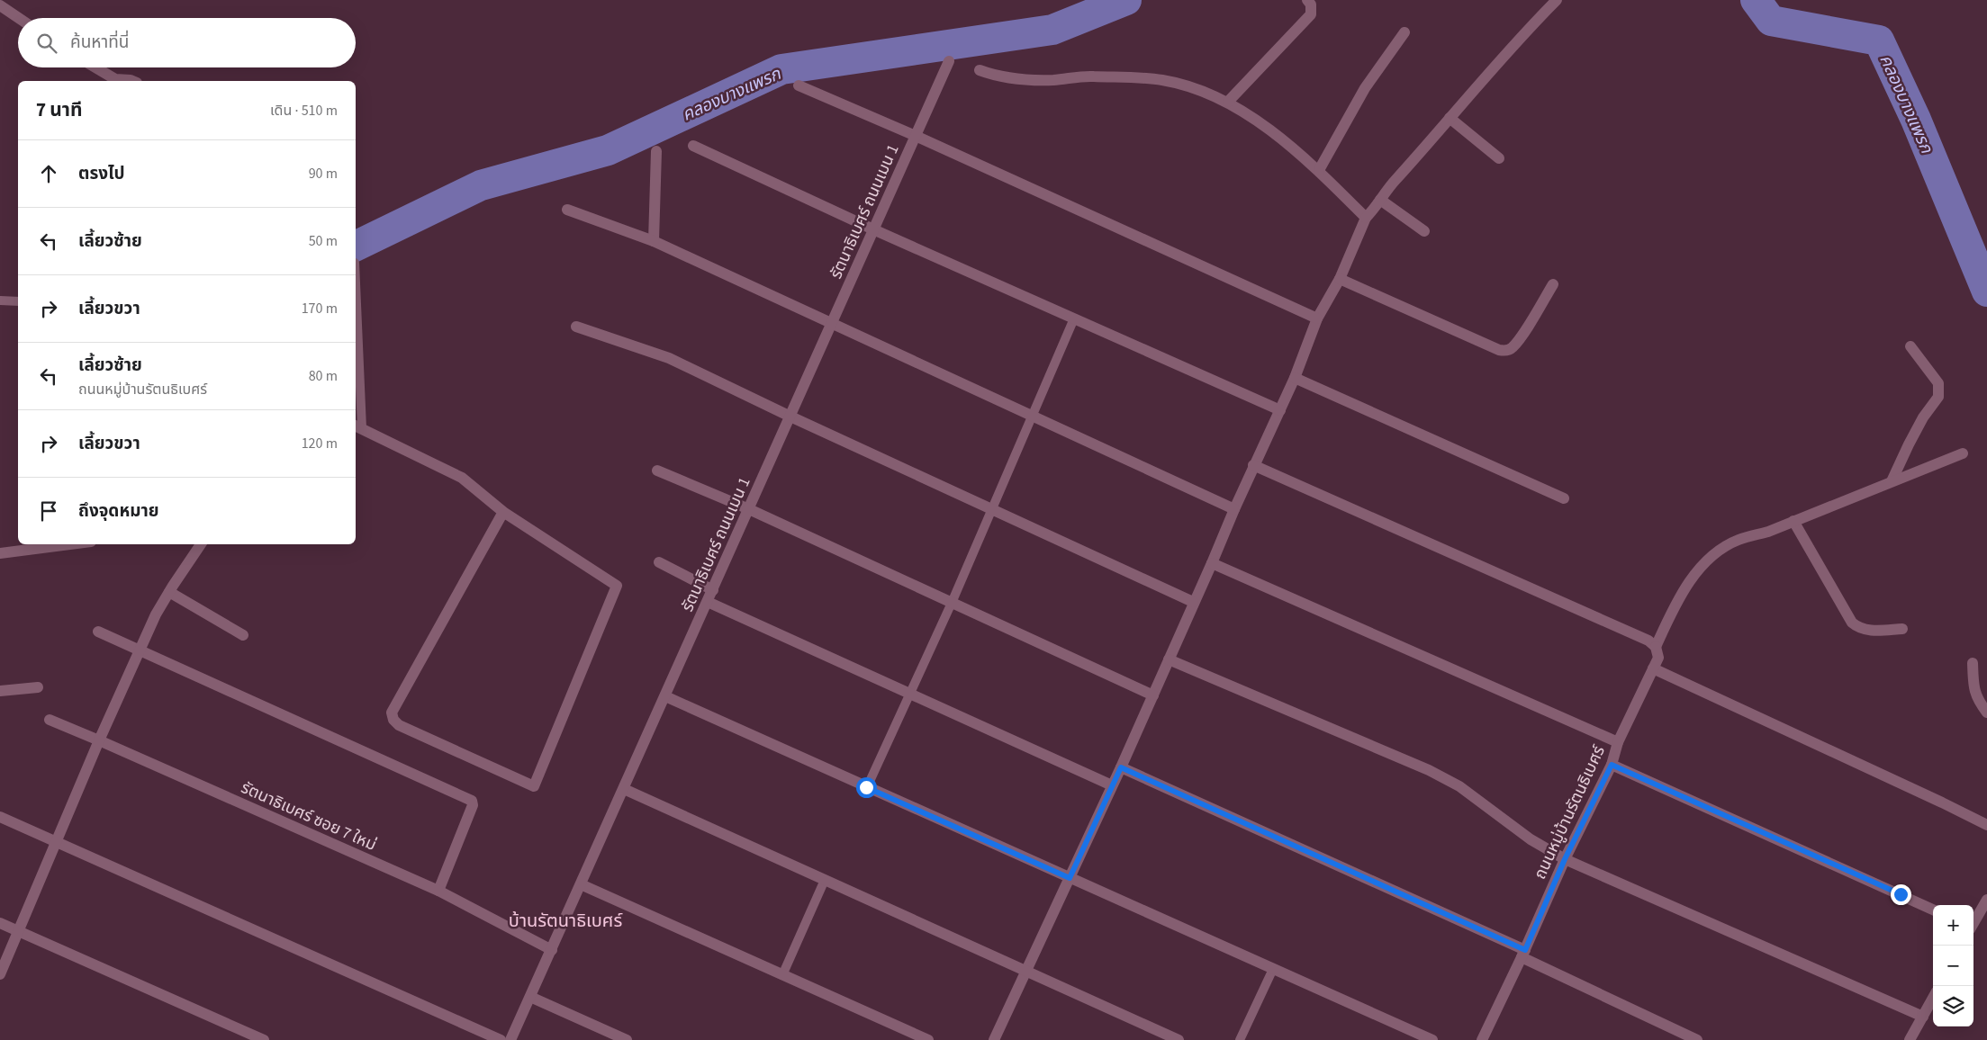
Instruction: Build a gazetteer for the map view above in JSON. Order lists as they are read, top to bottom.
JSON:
{
  "streets": {
    "street": ["รัตนาธิเบศร์ ถนนเมน 1", "ถนนหมู่บ้านรัตนธิเบศร์", "รัตนาธิเบศร์ ซอย 7 ใหม่"]
  },
  "crossings": [
    ["รัตนาธิเบศร์ ถนนเมน 1", "รัตนาธิเบศร์ ซอย 7 ใหม่"]
  ],
  "districts": ["บ้านรัตนาธิเบศร์"],
  "water": ["คลองบางแพรก"],
  "page": {
    "search": "ค้นหาที่นี่",
    "heading": ["7 นาที", "เดิน · 510 m"],
    "list": [
      ["ตรงไป", "90 m"],
      ["เลี้ยวซ้าย", "50 m"],
      ["เลี้ยวขวา", "170 m"],
      ["เลี้ยวซ้าย", "ถนนหมู่บ้านรัตนธิเบศร์", "80 m"],
      ["เลี้ยวขวา", "120 m"],
      "ถึงจุดหมาย"
    ],
    "map_buttons": ["+", "−"]
  }
}
